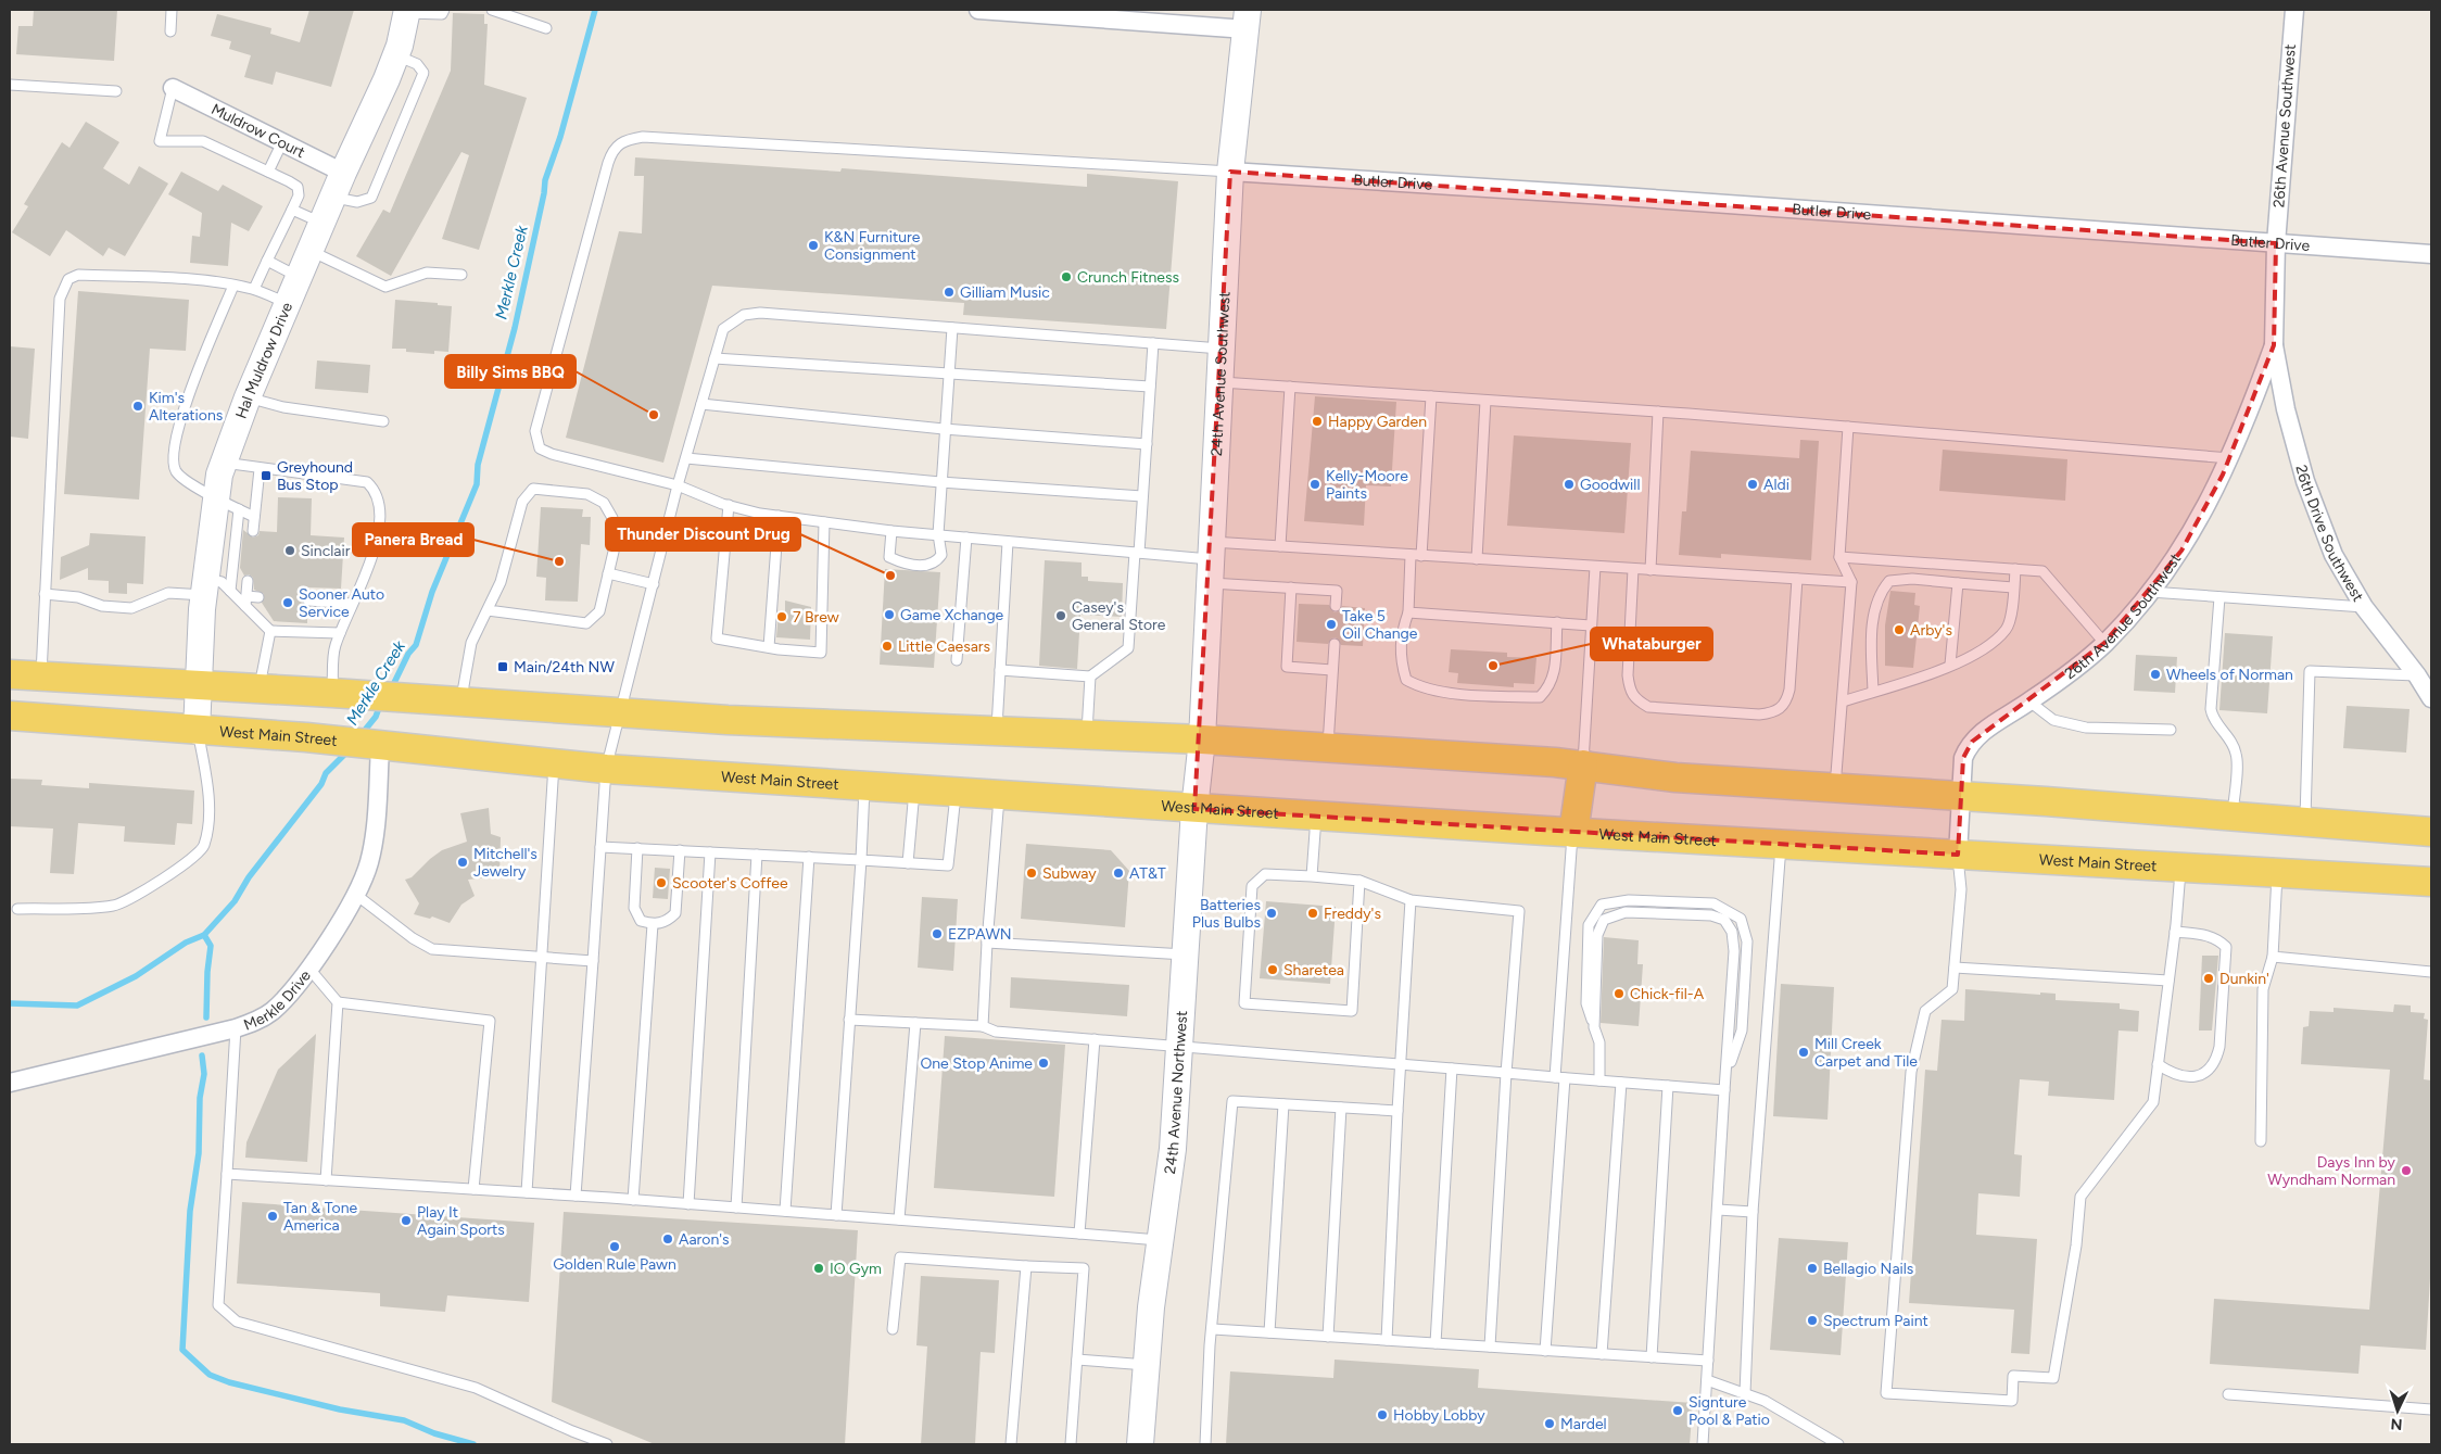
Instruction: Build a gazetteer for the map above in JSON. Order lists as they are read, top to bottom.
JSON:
{
  "streets": {
    "main road": [
      "Hal Muldrow Drive",
      "24th Avenue Southwest",
      "West Main Street",
      "24th Avenue Northwest"
    ],
    "street": [
      "26th Avenue Southwest",
      "Muldrow Court",
      "Butler Drive",
      "26th Drive Southwest",
      "Merkle Drive"
    ]
  },
  "crossings": [
    ["26th Avenue Southwest", "Butler Drive"],
    ["26th Avenue Southwest", "26th Drive Southwest"],
    ["26th Avenue Southwest", "West Main Street"],
    ["Muldrow Court", "Hal Muldrow Drive"],
    ["Butler Drive", "24th Avenue Southwest"],
    ["Hal Muldrow Drive", "West Main Street"],
    ["24th Avenue Southwest", "24th Avenue Northwest"],
    ["West Main Street", "Merkle Drive"],
    ["West Main Street", "24th Avenue Northwest"]
  ],
  "water": ["Merkle Creek"],
  "places": {
    "other": [
      "K&N Furniture Consignment",
      "Crunch Fitness",
      "Gilliam Music",
      "Kim's Alterations",
      "Billy Sims BBQ",
      "Happy Garden",
      "Kelly-Moore Paints",
      "Goodwill",
      "Aldi",
      "Sinclair",
      "Panera Bread",
      "Thunder Discount Drug",
      "Sooner Auto Service",
      "Game Xchange",
      "Casey's General Store",
      "7 Brew",
      "Take 5 Oil Change",
      "Arby's",
      "Little Caesars",
      "Whataburger",
      "Wheels of Norman",
      "Mitchell's Jewelry",
      "Subway",
      "AT&T",
      "Scooter's Coffee",
      "Batteries Plus Bulbs",
      "Freddy's",
      "EZPAWN",
      "Sharetea",
      "Dunkin'",
      "Chick-fil-A",
      "Mill Creek Carpet and Tile",
      "One Stop Anime",
      "Days Inn by Wyndham Norman",
      "Tan & Tone America",
      "Play It Again Sports",
      "Aaron's",
      "Golden Rule Pawn",
      "IO Gym",
      "Bellagio Nails",
      "Spectrum Paint",
      "Signture Pool & Patio",
      "Hobby Lobby",
      "Mardel"
    ],
    "transit": ["Greyhound Bus Stop", "Main/24th NW"]
  },
  "north": "bottom"
}
